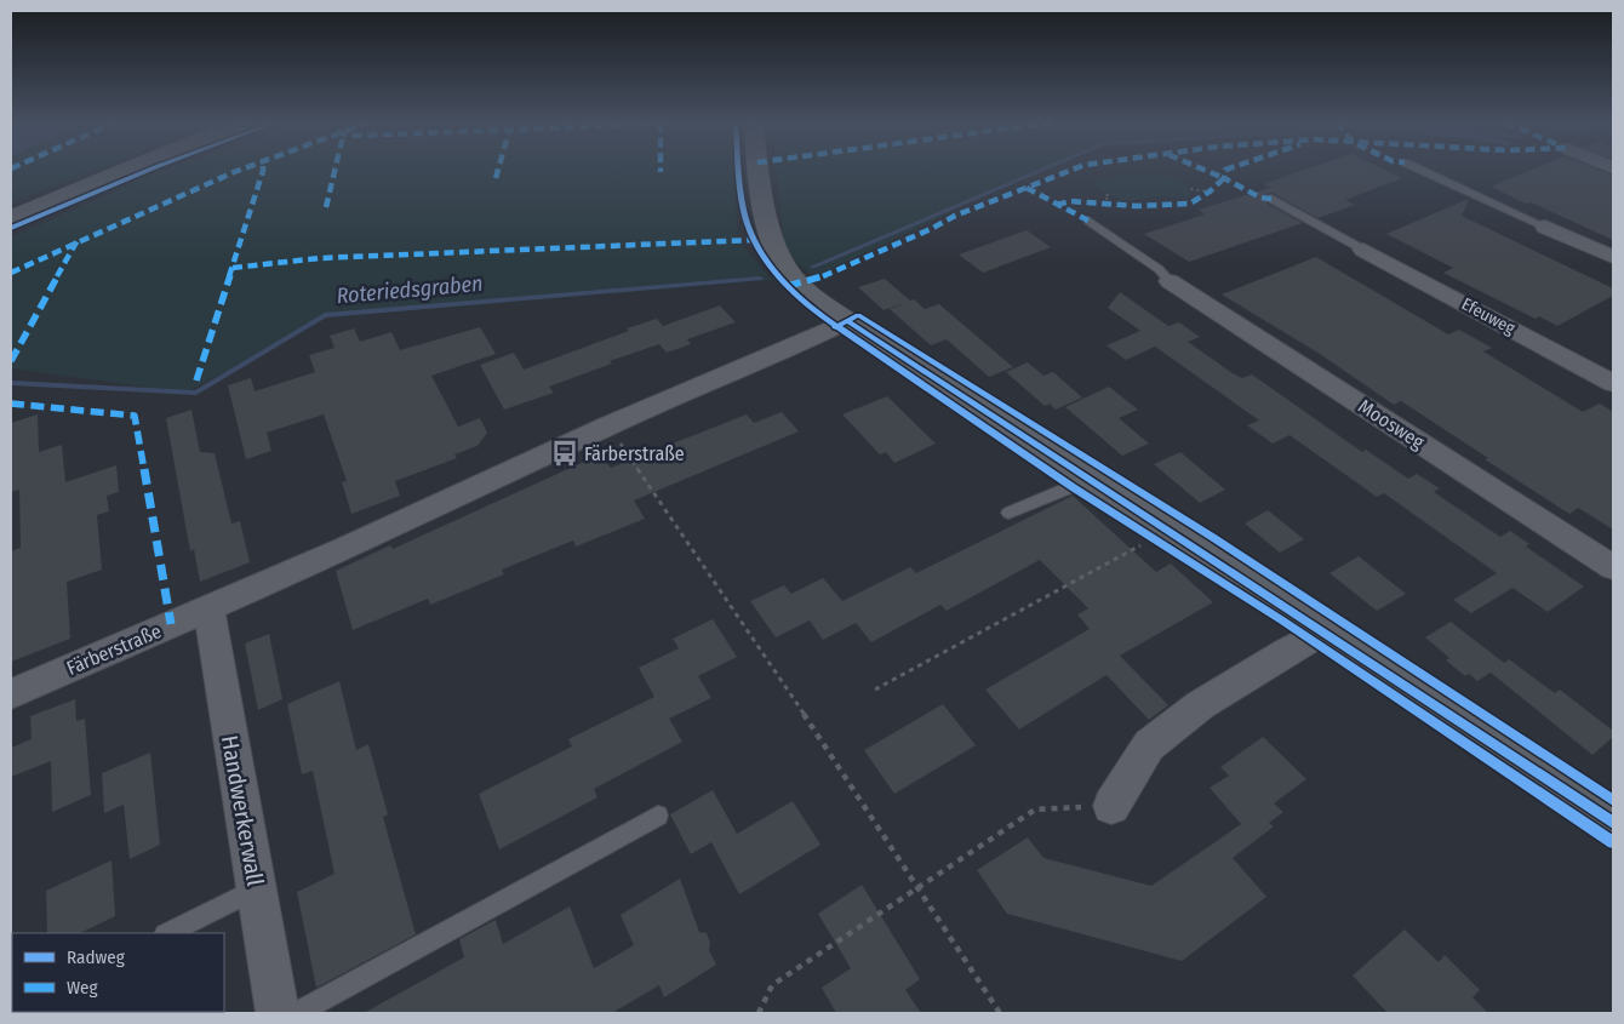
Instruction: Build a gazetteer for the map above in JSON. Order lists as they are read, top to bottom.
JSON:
{
  "streets": {
    "street": [
      "Efeuweg",
      "Moosweg",
      "Färberstraße",
      "Handwerkerwall"
    ]
  },
  "crossings": [
    ["Färberstraße", "Handwerkerwall"]
  ],
  "water": ["Roteriedsgraben"],
  "places": {
    "bus stop": ["Färberstraße"]
  },
  "legend": ["Radweg", "Weg"]
}
